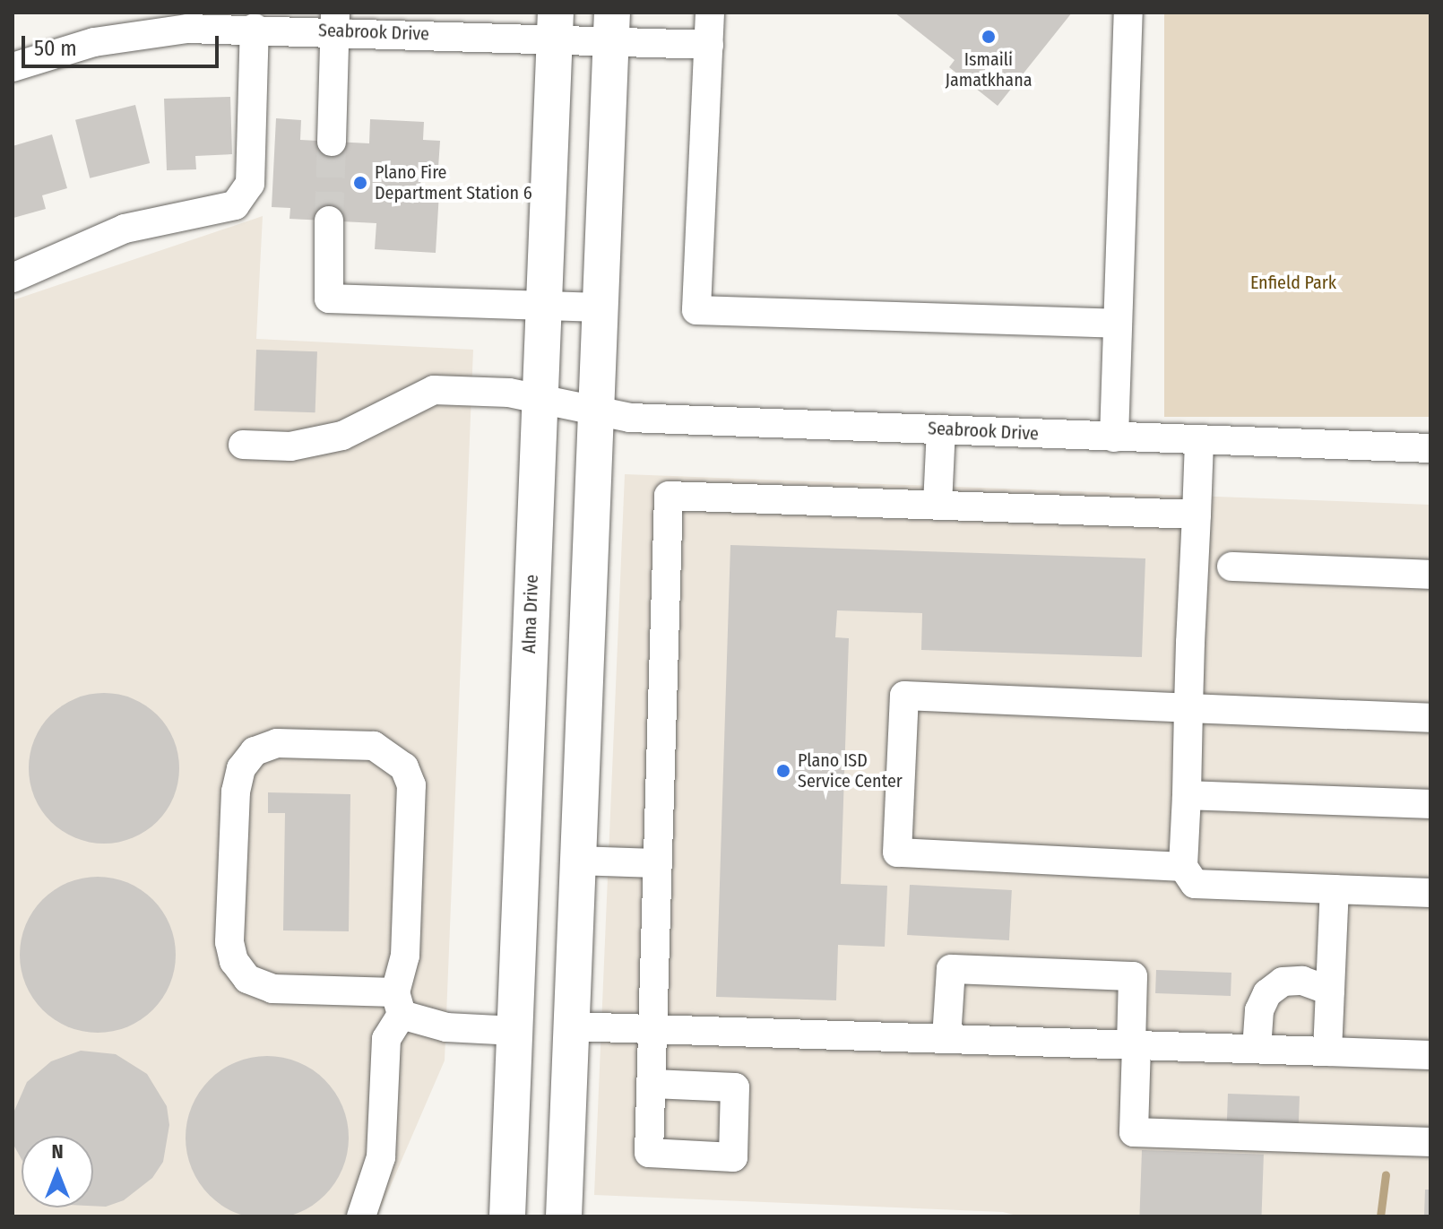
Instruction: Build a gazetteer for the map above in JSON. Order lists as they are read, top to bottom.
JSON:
{
  "streets": {
    "main road": ["Alma Drive"],
    "street": ["Seabrook Drive"]
  },
  "crossings": [
    ["Seabrook Drive", "Alma Drive"]
  ],
  "parks": ["Enfield Park"],
  "places": ["Ismaili Jamatkhana", "Plano Fire Department Station 6", "Plano ISD Service Center"],
  "scale_bar": "50 m",
  "north": "top"
}
